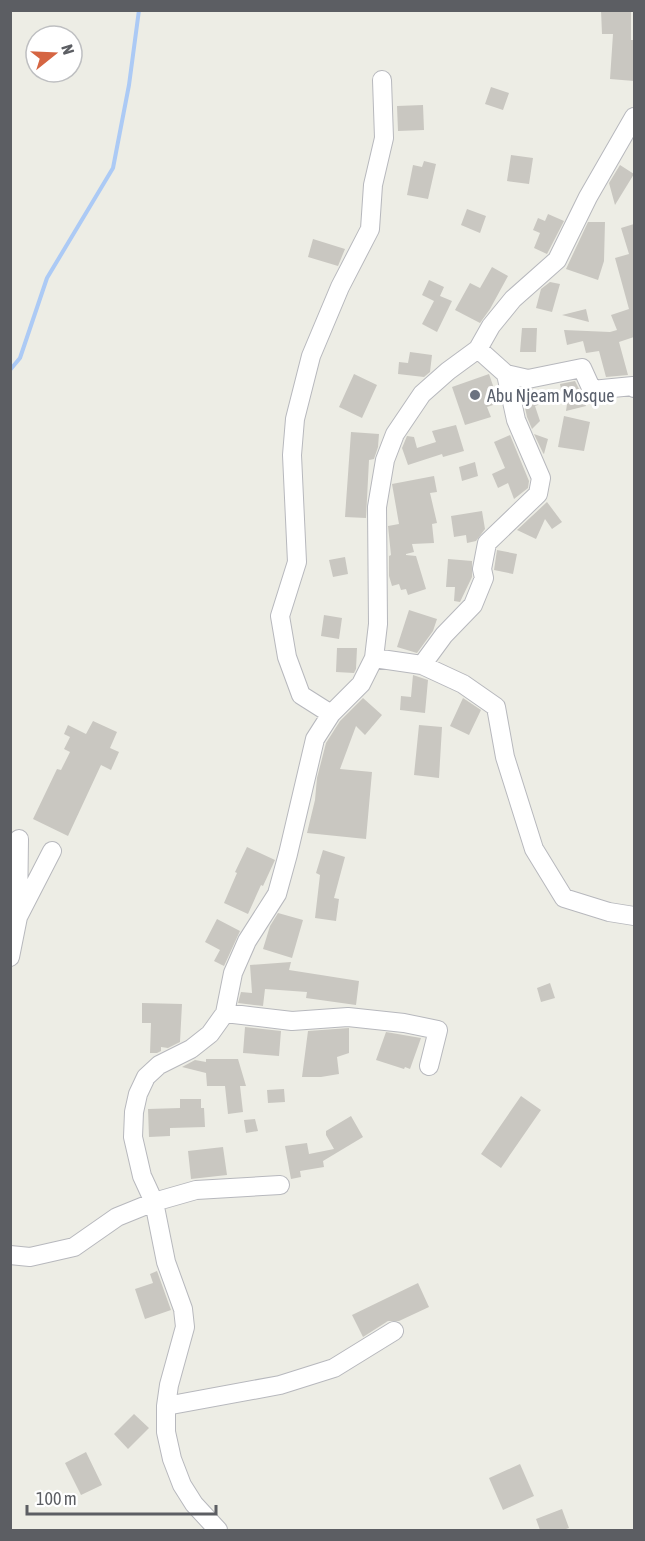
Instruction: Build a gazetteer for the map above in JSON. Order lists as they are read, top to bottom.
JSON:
{
  "places": ["Abu Njeam Mosque"],
  "scale_bar": "100 m",
  "north": "right"
}
